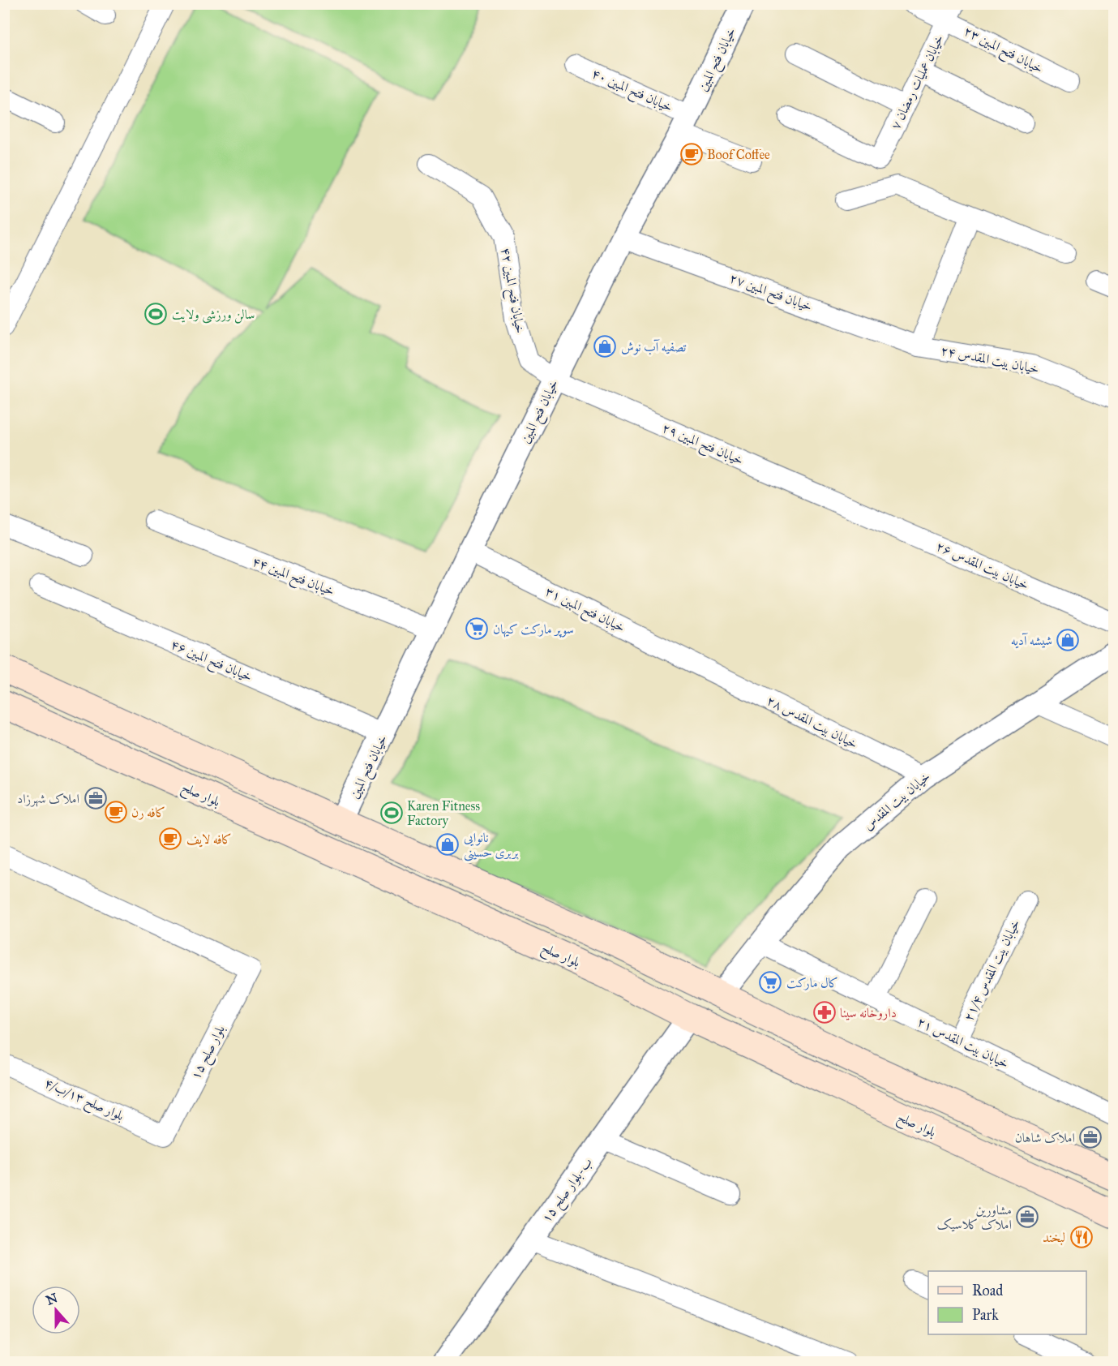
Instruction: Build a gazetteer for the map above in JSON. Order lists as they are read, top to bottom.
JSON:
{
  "streets": {
    "main road": ["بلوار صلح"],
    "street": [
      "خیابان فتح المبین ۲۳",
      "خیابان فتح المبین",
      "خیابان عملیات رمضان ۷",
      "خیابان فتح المبین ۴۰",
      "خیابان فتح المبین ۴۲",
      "خیابان فتح المبین ۲۷",
      "خیابان بیت المقدس ۲۴",
      "خیابان فتح المبین ۲۹",
      "خیابان بیت المقدس ۲۶",
      "خیابان فتح المبین ۴۴",
      "خیابان فتح المبین ۳۱",
      "خیابان فتح المبین ۴۶",
      "خیابان بیت المقدس ۲۸",
      "خیابان بیت المقدس",
      "خیابان بیت المقدس ۲۱/۴",
      "خیابان بیت المقدس ۲۱",
      "بلوار صلح ۱۵",
      "بلوار صلح ۱۳/ب/۴",
      "۱۵ ب-بلوار صلح"
    ]
  },
  "crossings": [
    ["خیابان فتح المبین ۲۳", "خیابان عملیات رمضان ۷"],
    ["خیابان فتح المبین", "خیابان فتح المبین ۴۰"],
    ["خیابان فتح المبین", "خیابان فتح المبین ۴۲"],
    ["خیابان فتح المبین", "خیابان فتح المبین ۲۷"],
    ["خیابان فتح المبین", "خیابان فتح المبین ۲۹"],
    ["خیابان فتح المبین", "خیابان فتح المبین ۴۴"],
    ["خیابان فتح المبین", "خیابان فتح المبین ۳۱"],
    ["خیابان فتح المبین", "خیابان فتح المبین ۴۶"],
    ["خیابان فتح المبین ۴۲", "خیابان فتح المبین ۲۹"],
    ["خیابان فتح المبین ۲۷", "خیابان بیت المقدس ۲۴"],
    ["خیابان فتح المبین ۲۹", "خیابان بیت المقدس ۲۶"],
    ["خیابان فتح المبین ۳۱", "خیابان بیت المقدس ۲۸"],
    ["خیابان بیت المقدس ۲۸", "خیابان بیت المقدس"],
    ["بلوار صلح", "۱۵ ب-بلوار صلح"],
    ["خیابان بیت المقدس", "خیابان بیت المقدس ۲۱"],
    ["خیابان بیت المقدس ۲۱/۴", "خیابان بیت المقدس ۲۱"],
    ["بلوار صلح ۱۵", "بلوار صلح ۱۳/ب/۴"]
  ],
  "places": {
    "cafe": ["Boof Coffee", "کافه رن", "کافه لایف"],
    "sports": ["سالن ورزشی ولایت", "Karen Fitness Factory"],
    "shop": ["تصفیه آب نوش", "شیشه آدیه", "نانوایی بربری حسینی"],
    "supermarket": ["سوپر مارکت کیهان", "کال مارکت"],
    "office": ["املاک شهرزاد", "املاک شاهان", "مشاورین املاک کلاسیک"],
    "pharmacy": ["داروخانه سینا"],
    "restaurant": ["لبخند"]
  },
  "legend": ["Road", "Park"],
  "north": "top"
}
